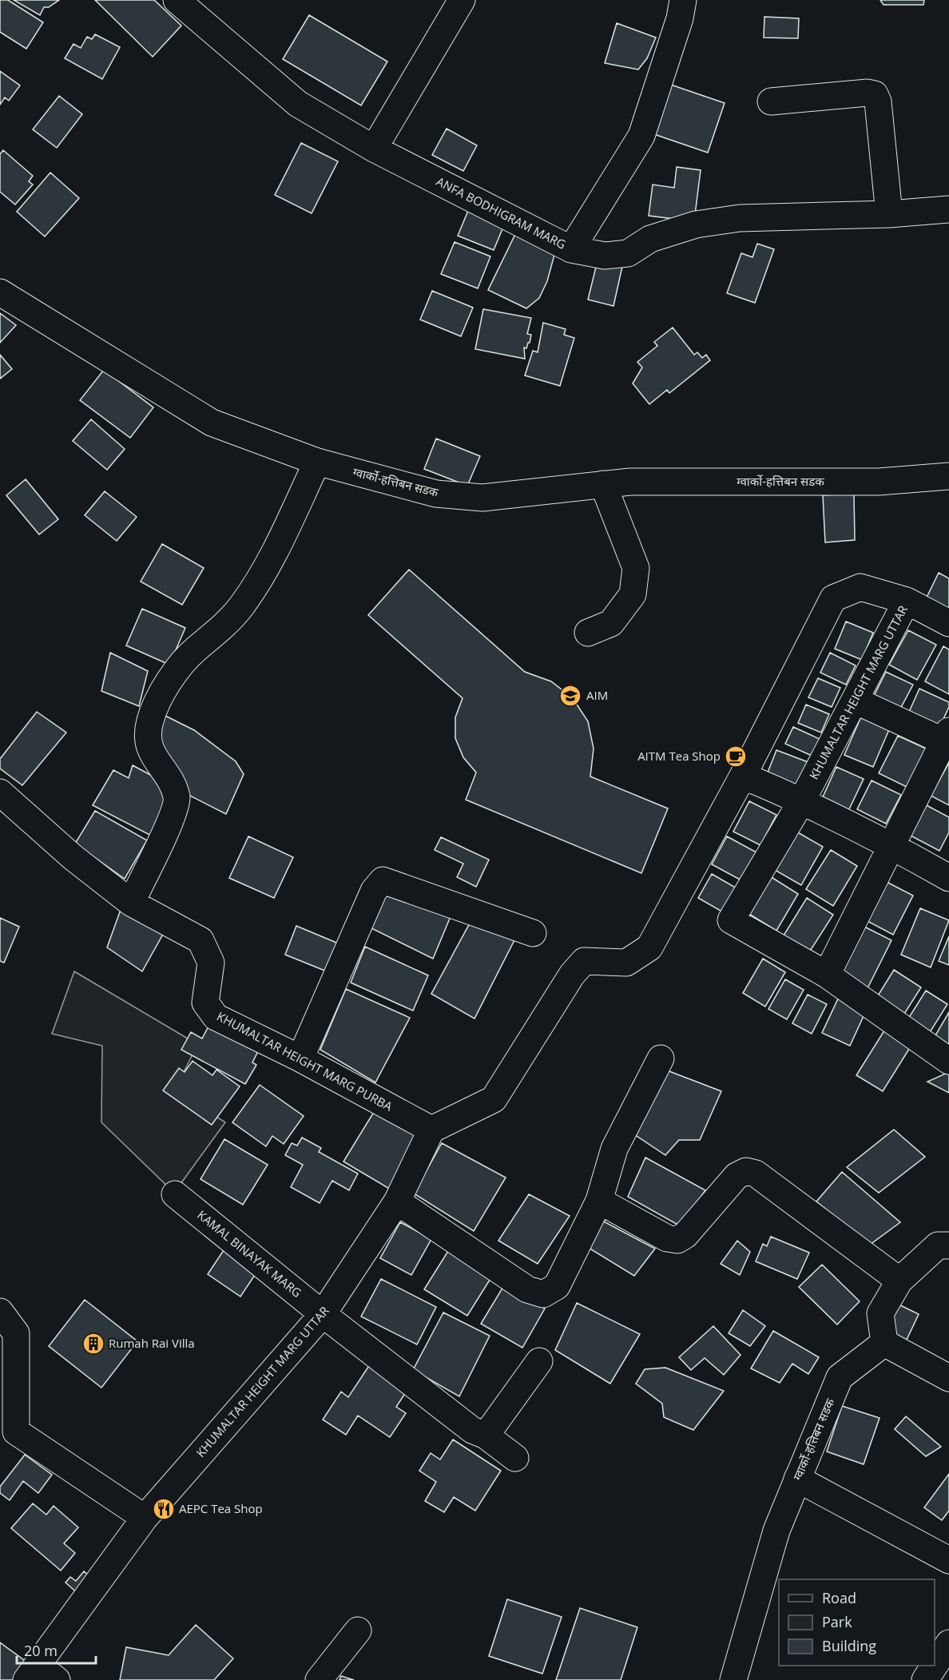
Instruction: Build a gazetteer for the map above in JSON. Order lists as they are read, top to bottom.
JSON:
{
  "streets": {
    "street": [
      "ANFA BODHIGRAM MARG",
      "ग्वार्को-हत्तिबन सडक",
      "KHUMALTAR HEIGHT MARG UTTAR",
      "KHUMALTAR HEIGHT MARG PURBA",
      "KAMAL BINAYAK MARG"
    ]
  },
  "crossings": [
    ["KHUMALTAR HEIGHT MARG UTTAR", "KHUMALTAR HEIGHT MARG PURBA"],
    ["KHUMALTAR HEIGHT MARG UTTAR", "KAMAL BINAYAK MARG"]
  ],
  "places": {
    "school or university": ["AIM"],
    "cafe": ["AITM Tea Shop"],
    "building": ["Rumah Rai Villa"],
    "restaurant": ["AEPC Tea Shop"]
  },
  "legend": ["Road", "Park", "Building"],
  "scale_bar": "20 m"
}
